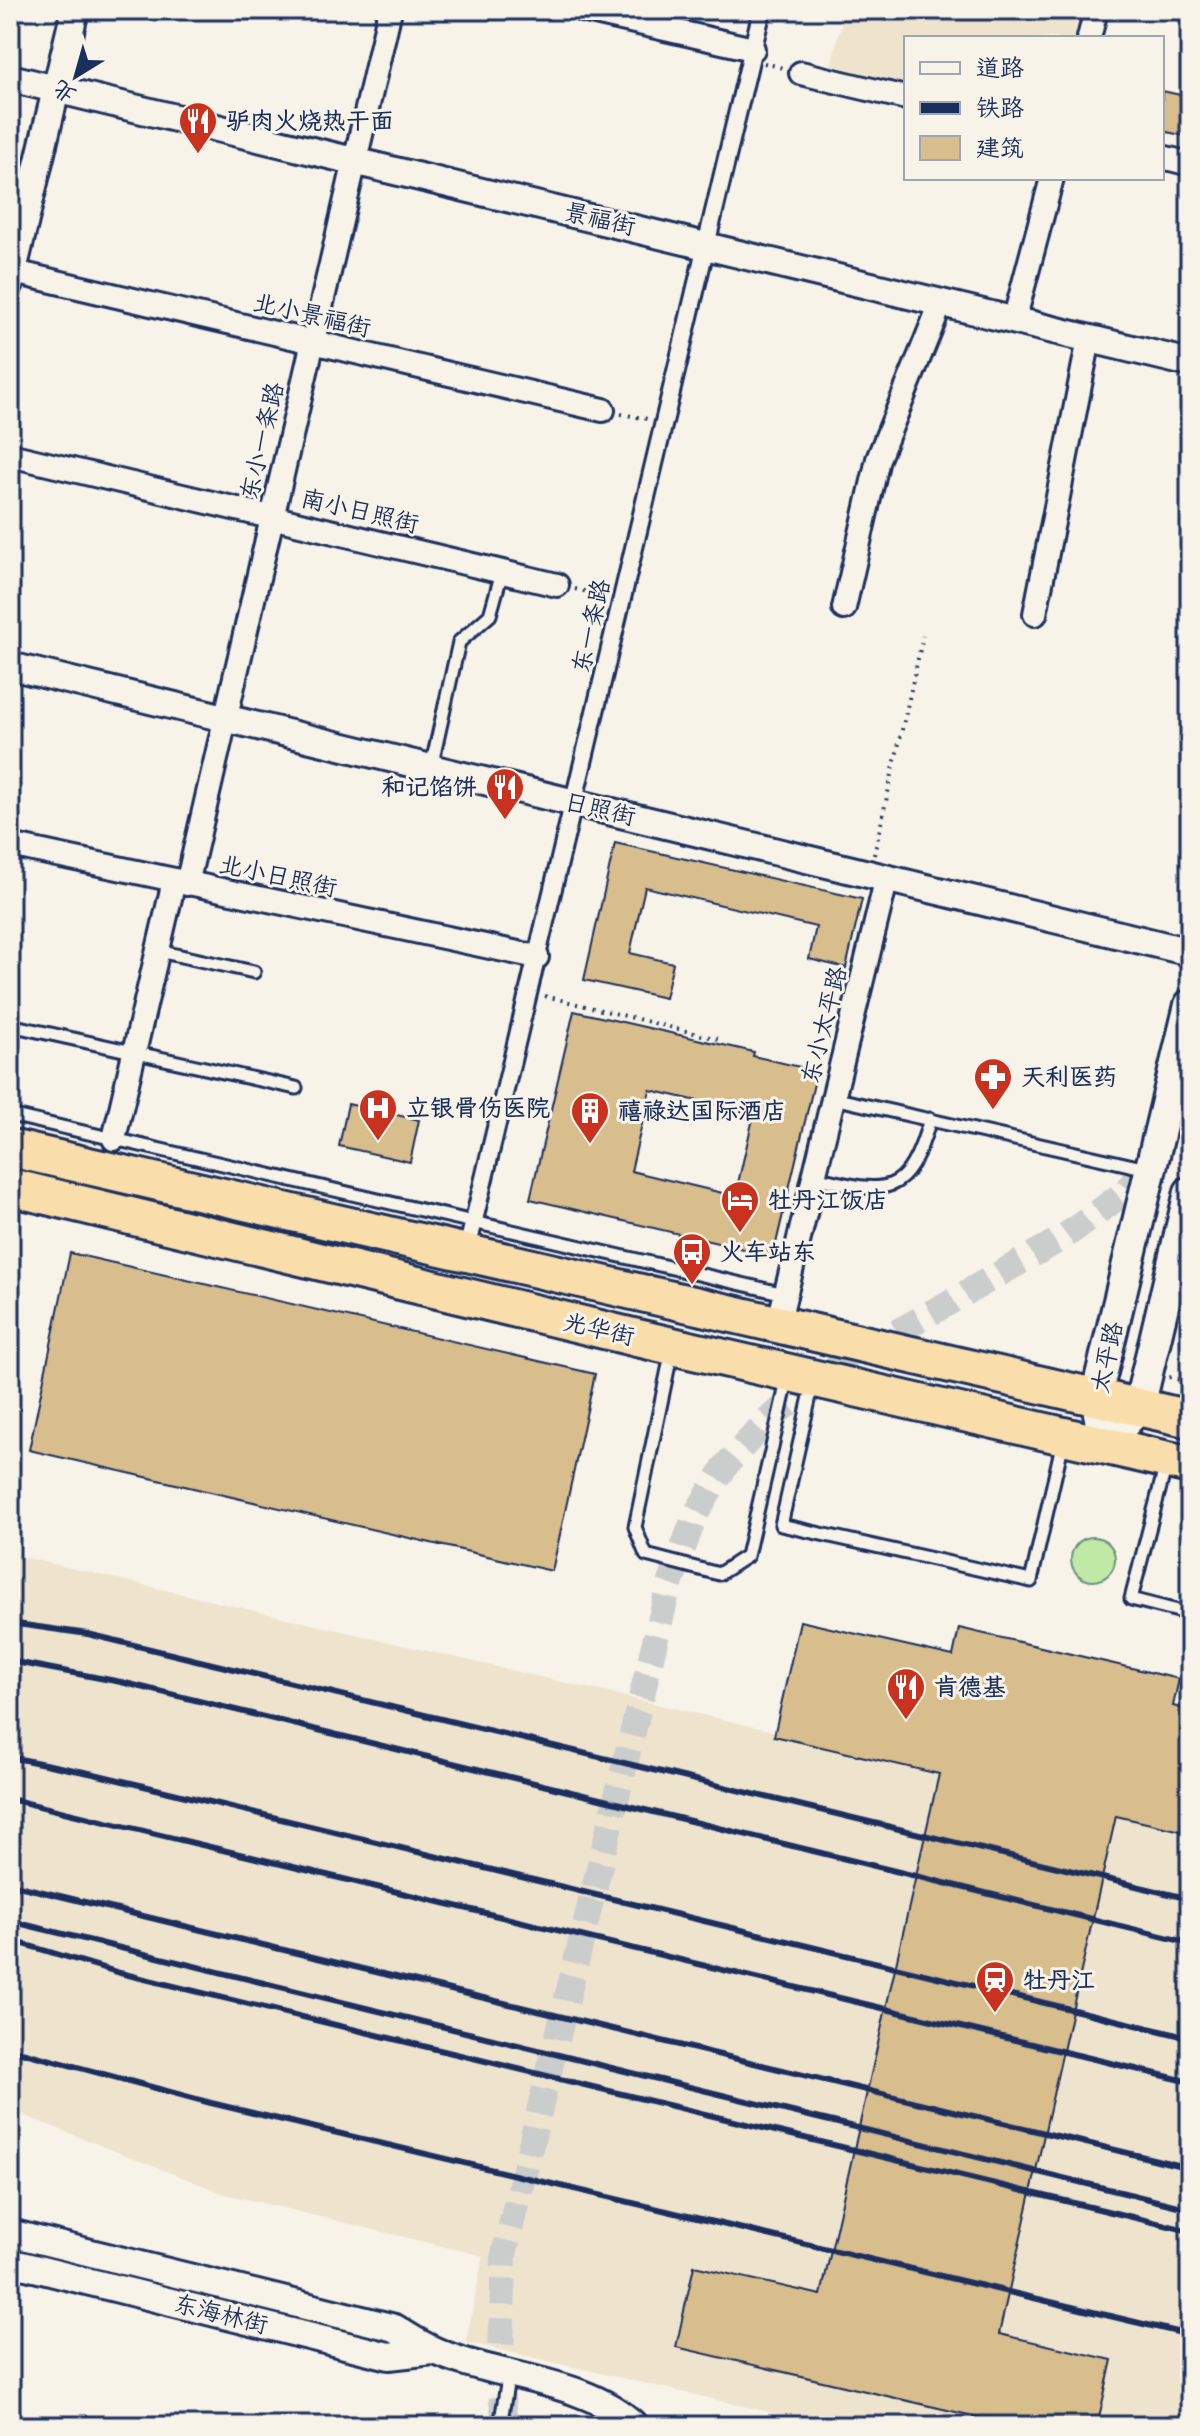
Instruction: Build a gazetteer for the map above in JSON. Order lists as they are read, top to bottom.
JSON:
{
  "streets": {
    "highway": ["光华街"],
    "main road": ["太平路"],
    "street": [
      "景福街",
      "北小景福街",
      "东小一条路",
      "南小日照街",
      "东一条路",
      "日照街",
      "北小日照街",
      "东小太平路",
      "东海林街"
    ]
  },
  "crossings": [
    ["景福街", "东小一条路"],
    ["景福街", "东一条路"],
    ["北小景福街", "东小一条路"],
    ["东小一条路", "南小日照街"],
    ["东小一条路", "日照街"],
    ["东小一条路", "北小日照街"],
    ["东一条路", "日照街"],
    ["东一条路", "北小日照街"],
    ["东一条路", "光华街"],
    ["日照街", "东小太平路"],
    ["东小太平路", "光华街"],
    ["光华街", "太平路"]
  ],
  "places": {
    "restaurant": ["驴肉火烧热干面", "和记馅饼", "肯德基"],
    "pharmacy": ["天利医药"],
    "hospital": ["立银骨伤医院"],
    "building": ["禧禄达国际酒店"],
    "hotel": ["牡丹江饭店"],
    "bus stop": ["火车站东"],
    "station": ["牡丹江"]
  },
  "legend": ["道路", "铁路", "建筑"],
  "north": "bottom left"
}
